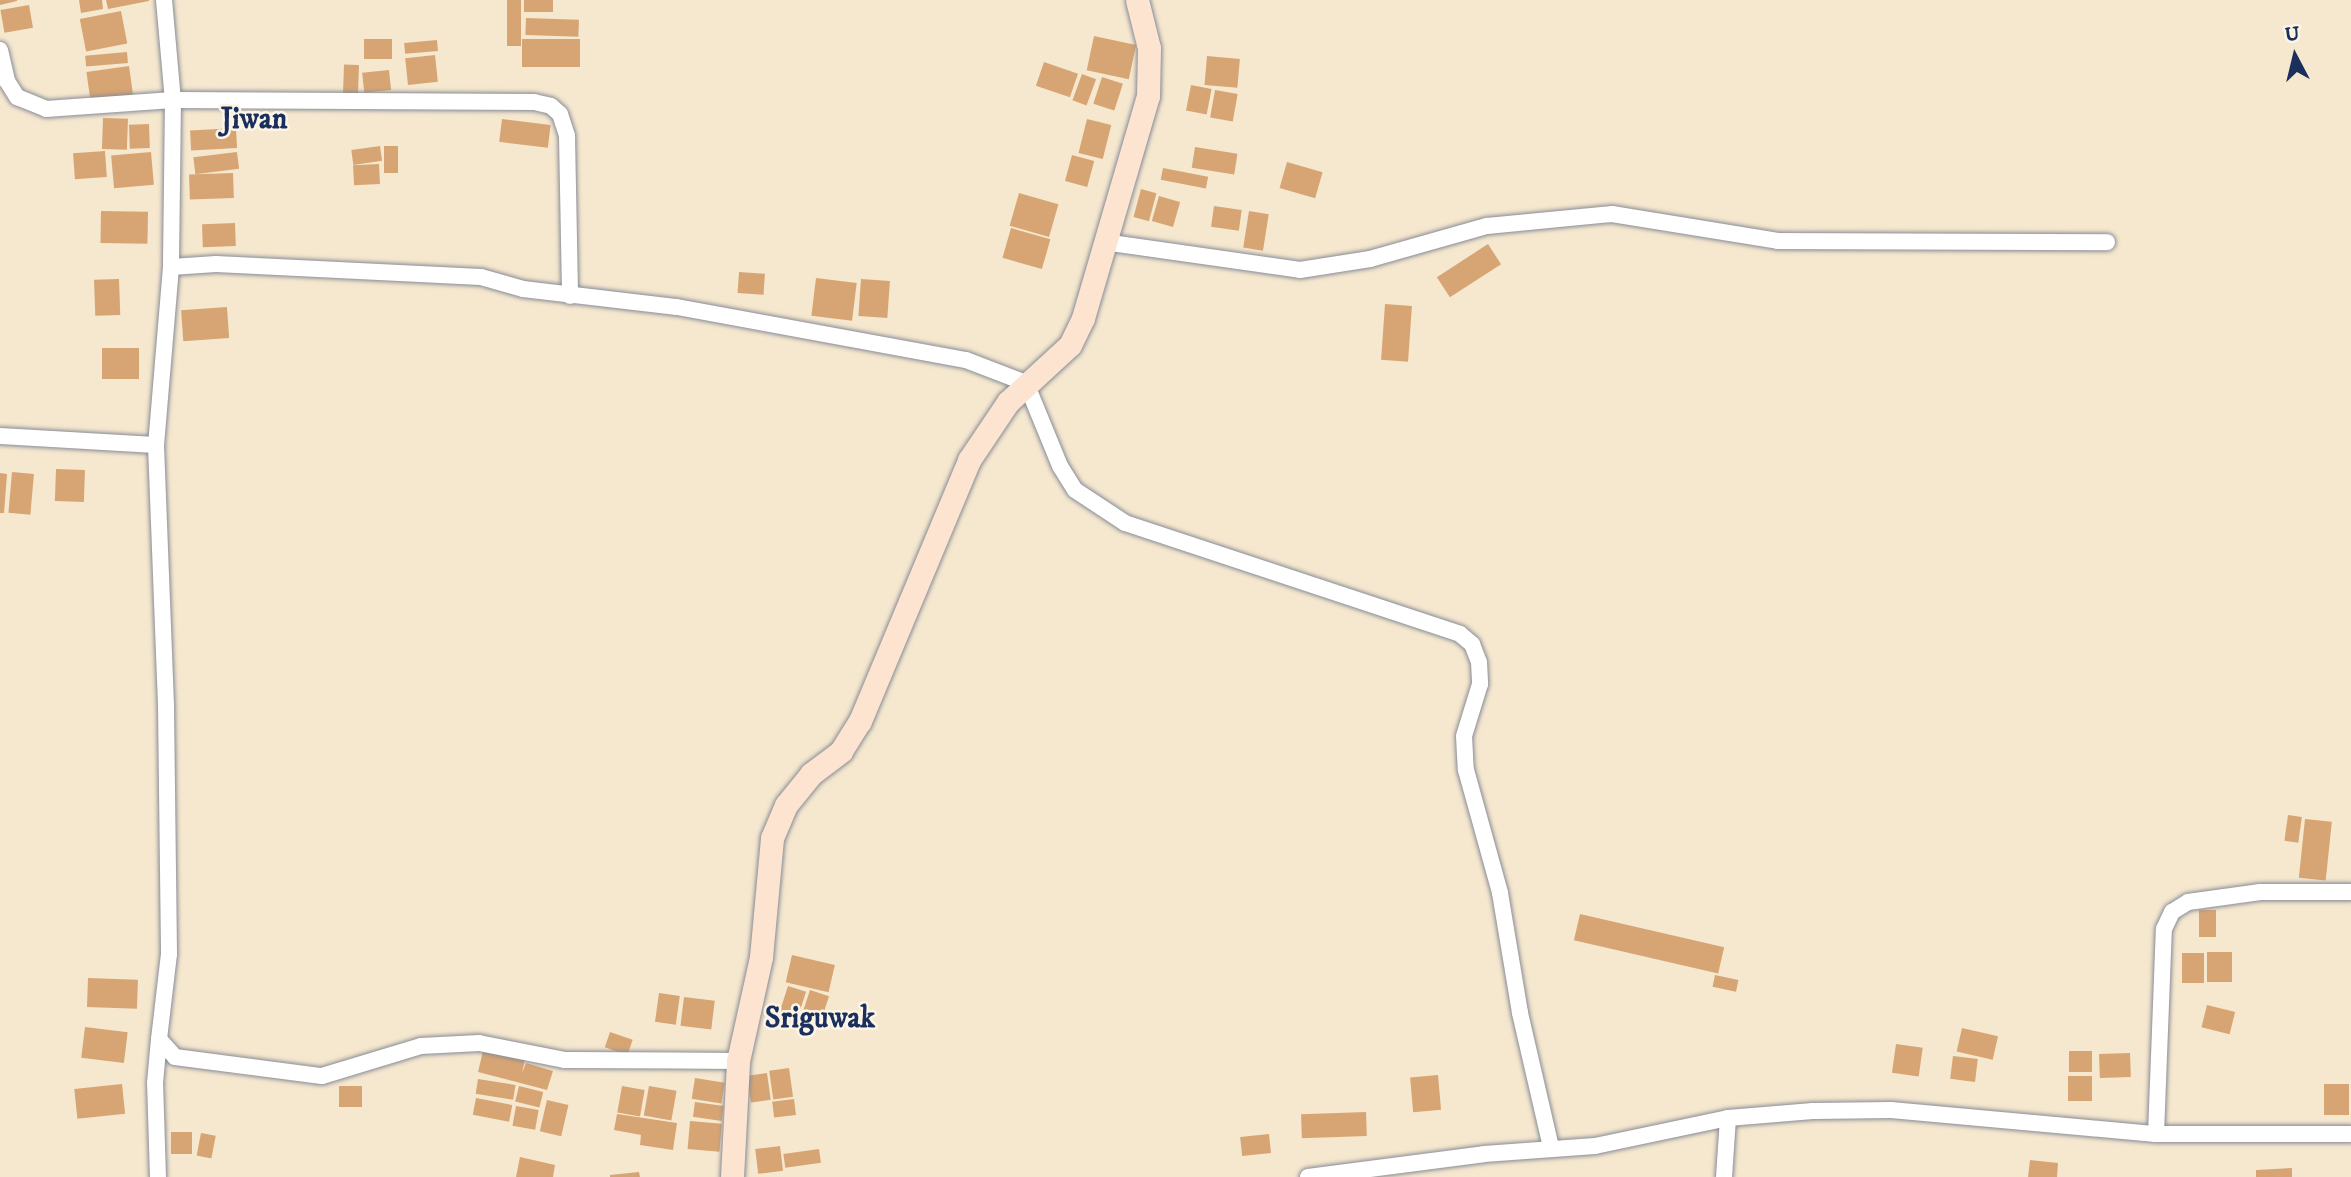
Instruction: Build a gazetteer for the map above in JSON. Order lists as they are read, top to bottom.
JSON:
{
  "districts": ["Jiwan", "Sriguwak"],
  "north": "top"
}
